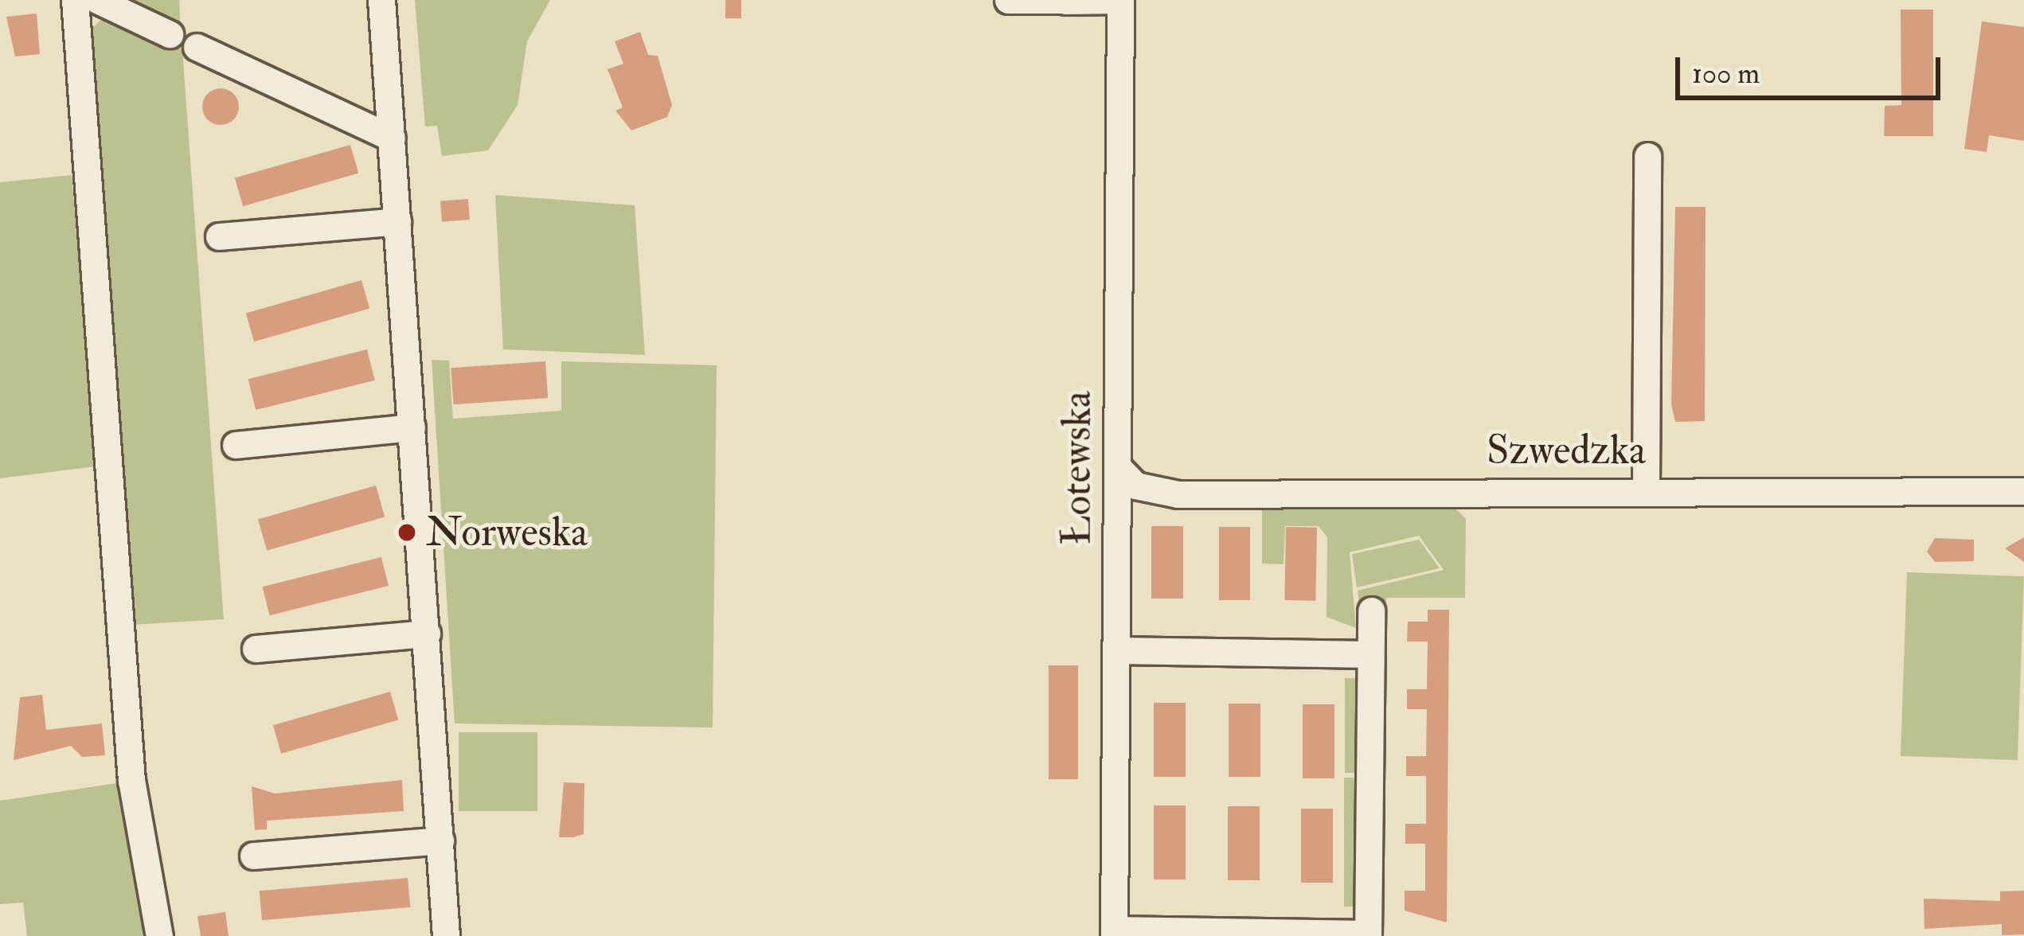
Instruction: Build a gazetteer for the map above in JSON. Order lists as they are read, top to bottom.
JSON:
{
  "streets": {
    "street": ["Szwedzka", "Łotewska"]
  },
  "crossings": [
    ["Szwedzka", "Łotewska"]
  ],
  "places": ["Norweska"],
  "scale_bar": "100 m"
}
